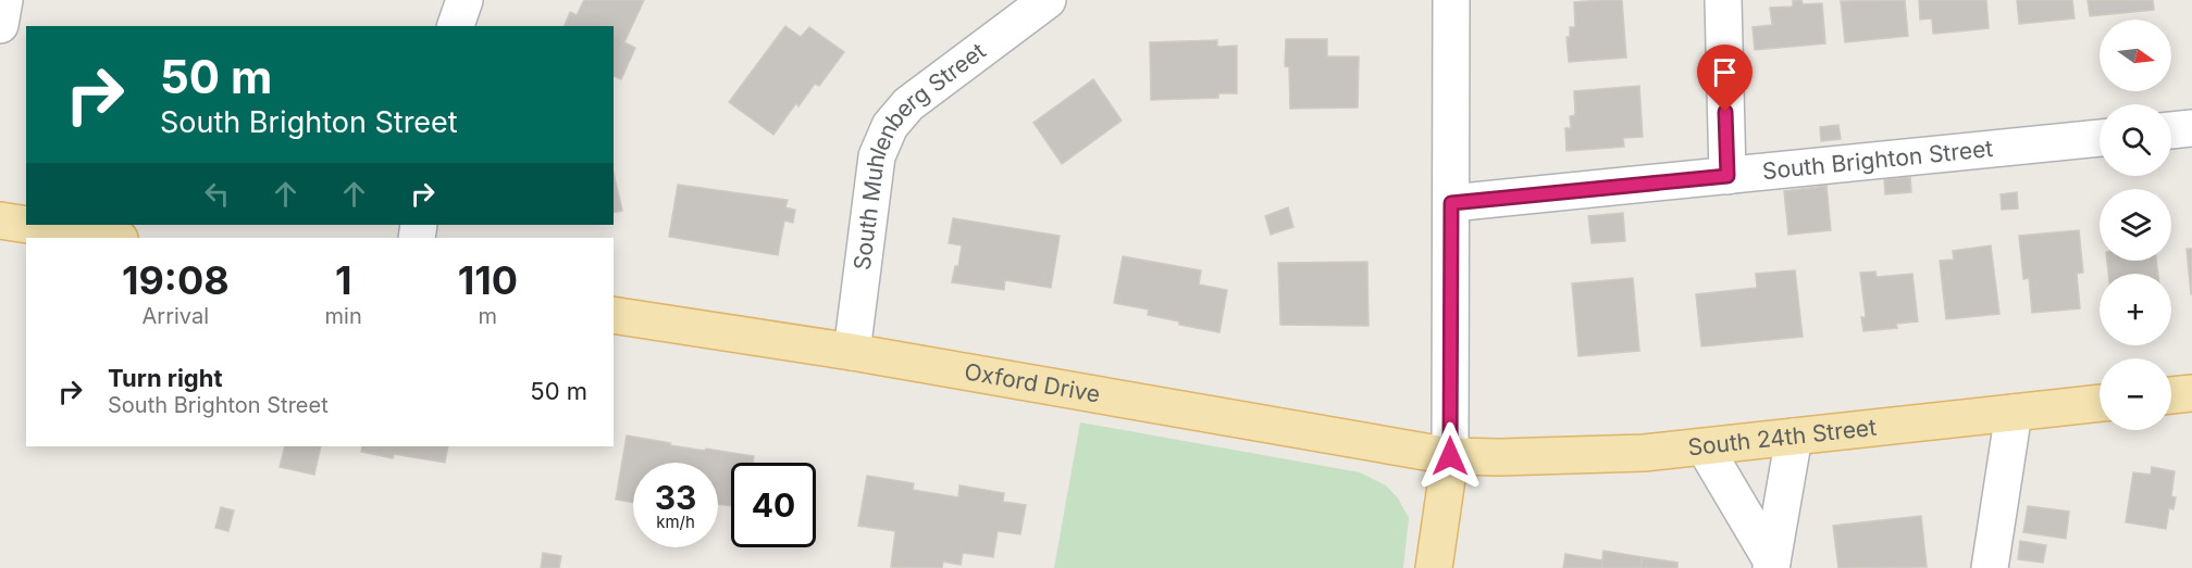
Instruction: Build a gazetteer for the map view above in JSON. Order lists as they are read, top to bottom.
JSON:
{
  "streets": {
    "main road": ["Oxford Drive", "South 24th Street"],
    "street": ["South Brighton Street", "South Muhlenberg Street"]
  },
  "crossings": [
    ["South Muhlenberg Street", "Oxford Drive"],
    ["Oxford Drive", "South 24th Street"]
  ],
  "north": "right",
  "page": {
    "map_buttons": ["+", "−"],
    "turn": ["50 m", "South Brighton Street"],
    "eta": [
      "19:08",
      "Arrival",
      "1",
      "min",
      "110",
      "m"
    ],
    "list": [
      {
        "name": "Turn right",
        "note": "South Brighton Street",
        "value": "50 m"
      }
    ],
    "speed": "33 km/h",
    "limit": "40"
  }
}
